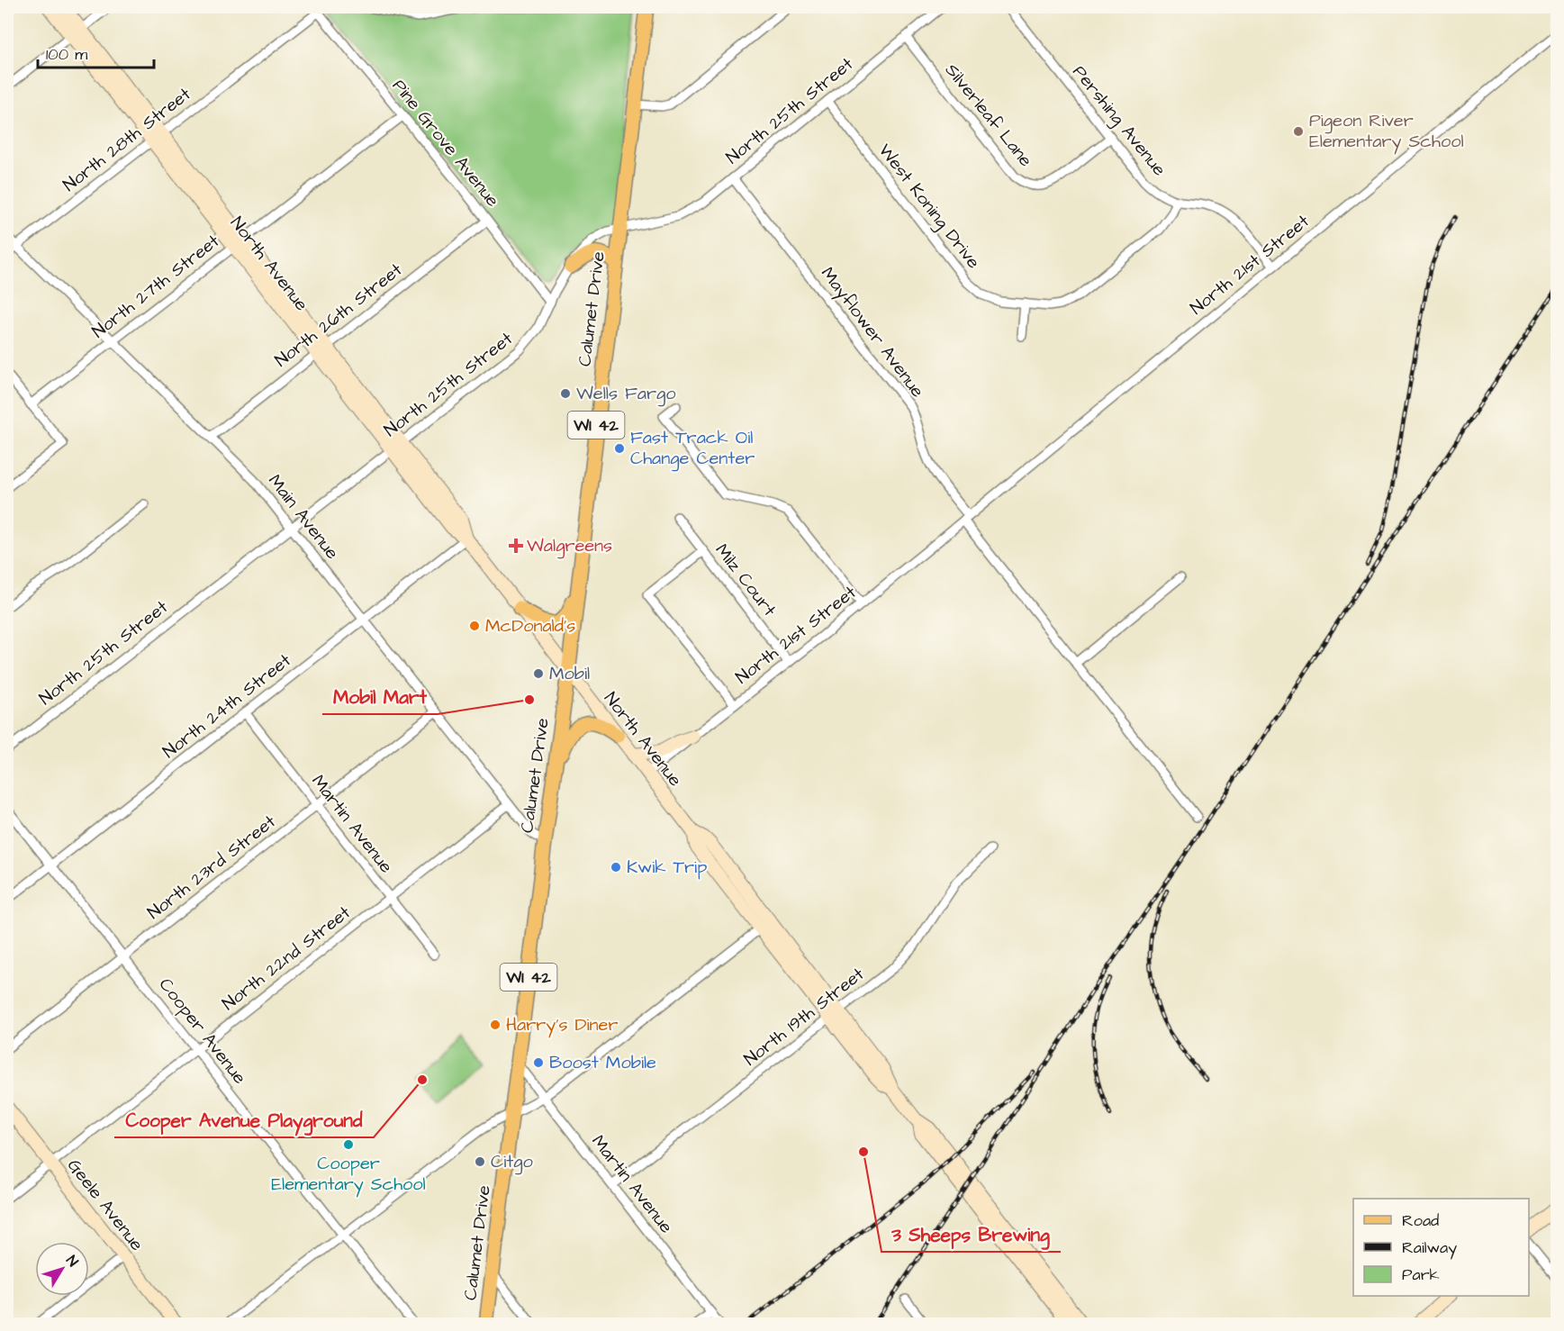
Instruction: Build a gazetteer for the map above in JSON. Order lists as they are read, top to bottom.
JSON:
{
  "streets": {
    "main road": [
      "North Avenue",
      "Calumet Drive",
      "WI 42",
      "Geele Avenue"
    ],
    "street": [
      "North 25th Street",
      "Silverleaf Lane",
      "Pershing Avenue",
      "North 28th Street",
      "Pine Grove Avenue",
      "West Koning Drive",
      "North 21st Street",
      "North 27th Street",
      "North 26th Street",
      "Mayflower Avenue",
      "Main Avenue",
      "Milz Court",
      "North 24th Street",
      "Martin Avenue",
      "North 23rd Street",
      "North 22nd Street",
      "North 19th Street",
      "Cooper Avenue"
    ]
  },
  "crossings": [
    ["North 25th Street", "Silverleaf Lane"],
    ["North 25th Street", "Pine Grove Avenue"],
    ["North 25th Street", "West Koning Drive"],
    ["North 25th Street", "North Avenue"],
    ["North 25th Street", "Calumet Drive"],
    ["North 25th Street", "Mayflower Avenue"],
    ["North 25th Street", "Main Avenue"],
    ["Silverleaf Lane", "Pershing Avenue"],
    ["Pershing Avenue", "West Koning Drive"],
    ["Pershing Avenue", "North 21st Street"],
    ["North 28th Street", "Pine Grove Avenue"],
    ["North 28th Street", "North Avenue"],
    ["North 28th Street", "Main Avenue"],
    ["Pine Grove Avenue", "North 27th Street"],
    ["Pine Grove Avenue", "North 26th Street"],
    ["North Avenue", "North 21st Street"],
    ["North Avenue", "North 27th Street"],
    ["North Avenue", "Calumet Drive"],
    ["North Avenue", "North 26th Street"],
    ["North Avenue", "North 24th Street"],
    ["North Avenue", "North 19th Street"],
    ["North 21st Street", "Mayflower Avenue"],
    ["North 21st Street", "Milz Court"],
    ["North 27th Street", "Main Avenue"],
    ["Calumet Drive", "Main Avenue"],
    ["Calumet Drive", "Martin Avenue"],
    ["North 26th Street", "Main Avenue"],
    ["Main Avenue", "North 24th Street"],
    ["Main Avenue", "North 23rd Street"],
    ["Main Avenue", "North 22nd Street"],
    ["North 24th Street", "Martin Avenue"],
    ["North 24th Street", "Cooper Avenue"],
    ["Martin Avenue", "North 23rd Street"],
    ["Martin Avenue", "North 22nd Street"],
    ["Martin Avenue", "North 19th Street"],
    ["North 23rd Street", "Cooper Avenue"],
    ["North 22nd Street", "Cooper Avenue"],
    ["North 22nd Street", "Geele Avenue"]
  ],
  "places": {
    "other": [
      "Pigeon River Elementary School",
      "Wells Fargo",
      "Fast Track Oil Change Center",
      "McDonald's",
      "Mobil",
      "Mobil Mart",
      "Kwik Trip",
      "Harry's Diner",
      "Boost Mobile",
      "Cooper Avenue Playground",
      "Cooper Elementary School",
      "3 Sheeps Brewing",
      "Citgo"
    ],
    "health": ["Walgreens"]
  },
  "legend": ["Road", "Railway", "Park"],
  "scale_bar": "100 m",
  "north": "top right"
}
